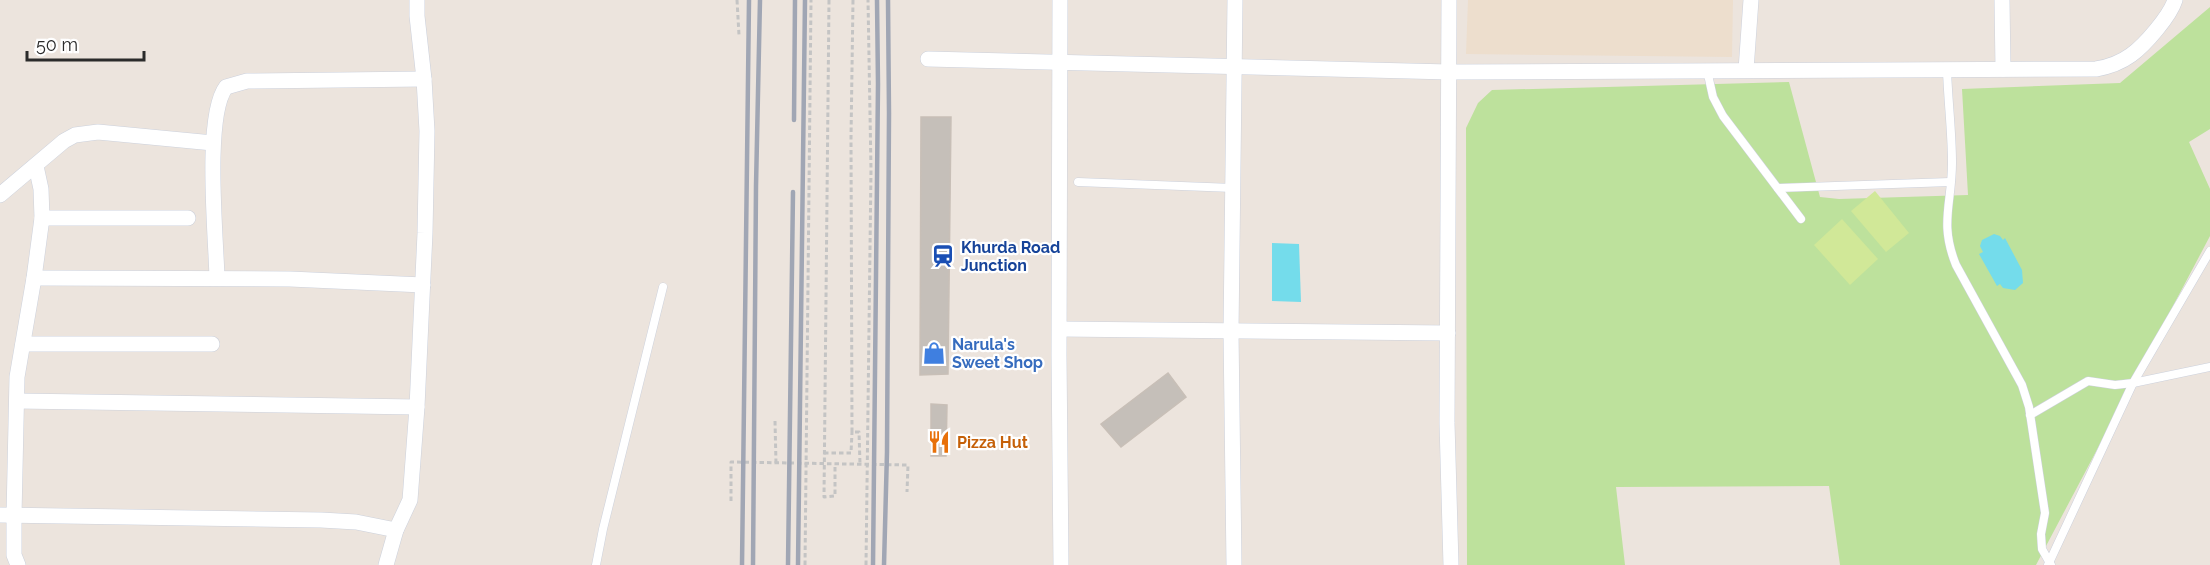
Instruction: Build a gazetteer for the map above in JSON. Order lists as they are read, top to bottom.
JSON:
{
  "places": {
    "station": ["Khurda Road Junction"],
    "shop": ["Narula's Sweet Shop"],
    "restaurant": ["Pizza Hut"]
  },
  "scale_bar": "50 m"
}
